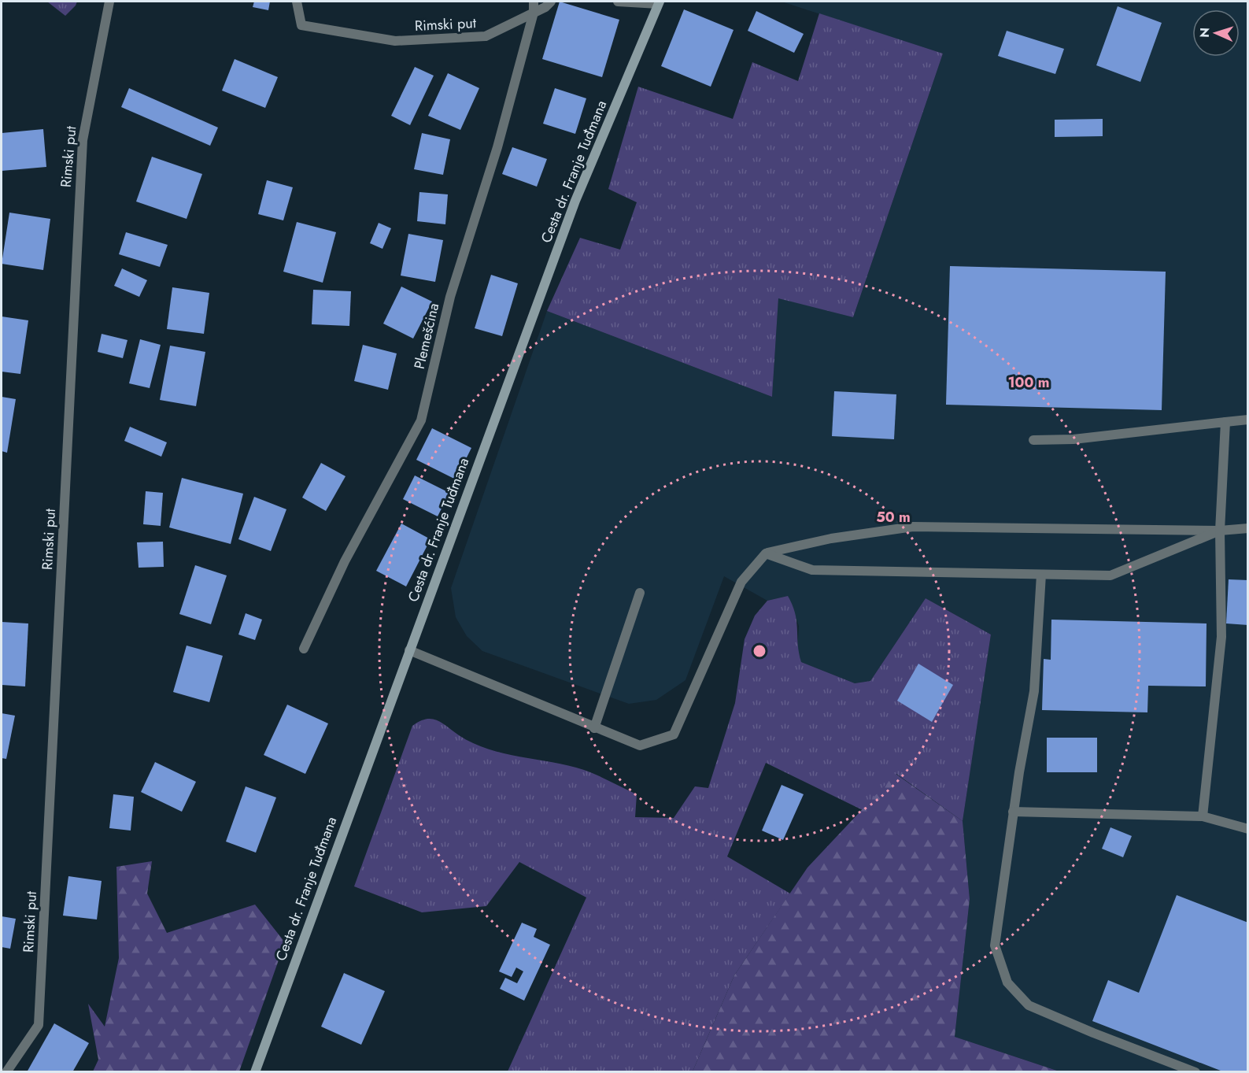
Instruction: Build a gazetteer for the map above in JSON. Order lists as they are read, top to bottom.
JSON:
{
  "streets": {
    "main road": ["Cesta dr. Franje Tuđmana"],
    "street": ["Rimski put", "Plemešćina"]
  },
  "crossings": [
    ["Rimski put", "Plemešćina"]
  ],
  "north": "left",
  "rings": ["100 m", "50 m"]
}
